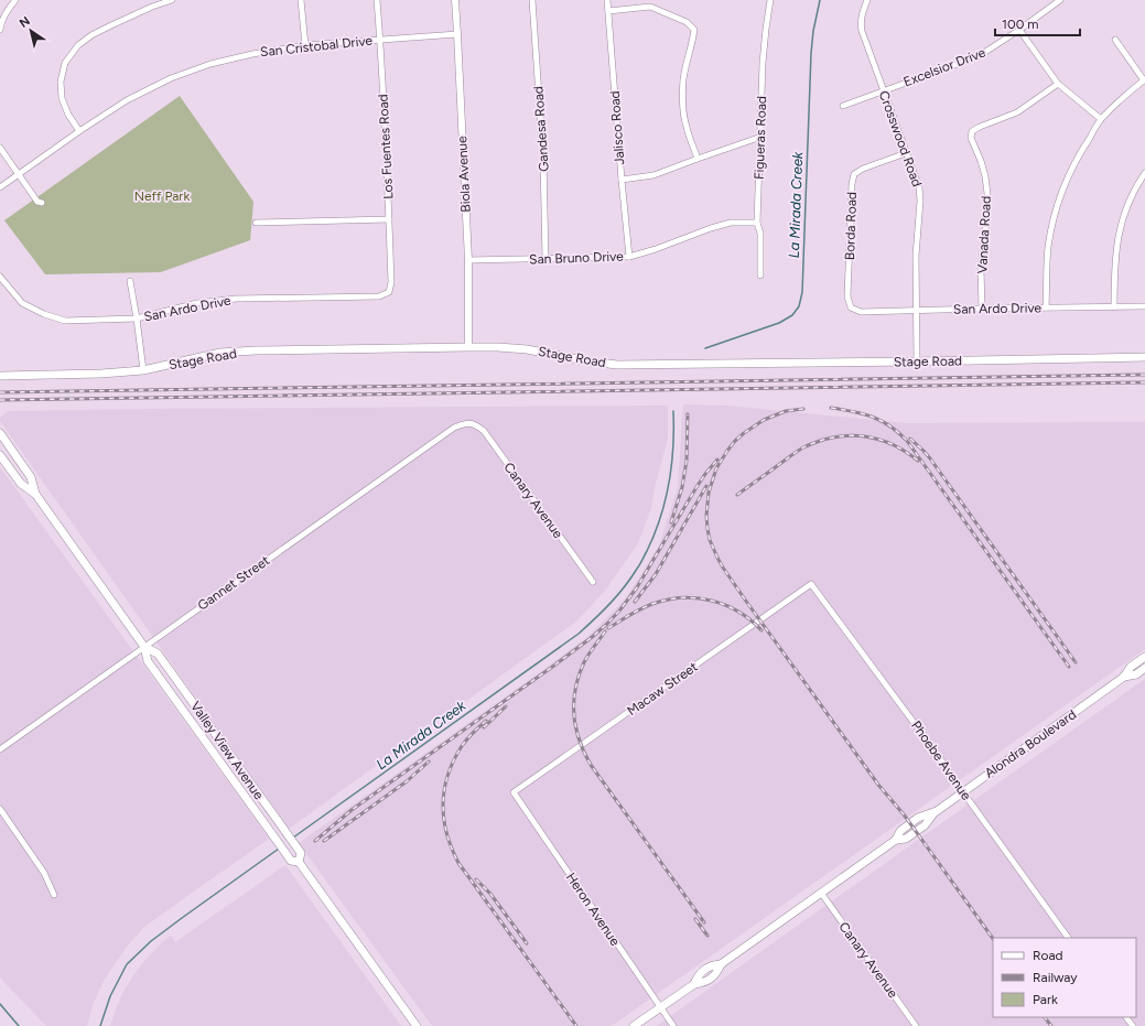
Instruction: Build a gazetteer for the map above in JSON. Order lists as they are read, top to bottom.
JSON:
{
  "streets": {
    "main road": ["Stage Road", "Alondra Boulevard", "Valley View Avenue"],
    "street": [
      "San Cristobal Drive",
      "Excelsior Drive",
      "Jalisco Road",
      "Gandesa Road",
      "Figueras Road",
      "Crosswood Road",
      "Los Fuentes Road",
      "Biola Avenue",
      "Borda Road",
      "Vanada Road",
      "San Bruno Drive",
      "San Ardo Drive",
      "Canary Avenue",
      "Gannet Street",
      "Macaw Street",
      "Phoebe Avenue",
      "Heron Avenue"
    ]
  },
  "crossings": [
    ["San Cristobal Drive", "Los Fuentes Road"],
    ["San Cristobal Drive", "Biola Avenue"],
    ["Excelsior Drive", "Crosswood Road"],
    ["Jalisco Road", "San Bruno Drive"],
    ["Gandesa Road", "San Bruno Drive"],
    ["Figueras Road", "San Bruno Drive"],
    ["Crosswood Road", "Borda Road"],
    ["Crosswood Road", "San Ardo Drive"],
    ["Crosswood Road", "Stage Road"],
    ["Los Fuentes Road", "San Ardo Drive"],
    ["Biola Avenue", "San Bruno Drive"],
    ["Biola Avenue", "Stage Road"],
    ["Borda Road", "San Ardo Drive"],
    ["Vanada Road", "San Ardo Drive"],
    ["Canary Avenue", "Gannet Street"],
    ["Canary Avenue", "Alondra Boulevard"],
    ["Gannet Street", "Valley View Avenue"],
    ["Macaw Street", "Phoebe Avenue"],
    ["Macaw Street", "Heron Avenue"],
    ["Alondra Boulevard", "Phoebe Avenue"],
    ["Alondra Boulevard", "Heron Avenue"]
  ],
  "water": ["La Mirada Creek"],
  "parks": ["Neff Park"],
  "legend": ["Road", "Railway", "Park"],
  "scale_bar": "100 m",
  "north": "top left"
}
